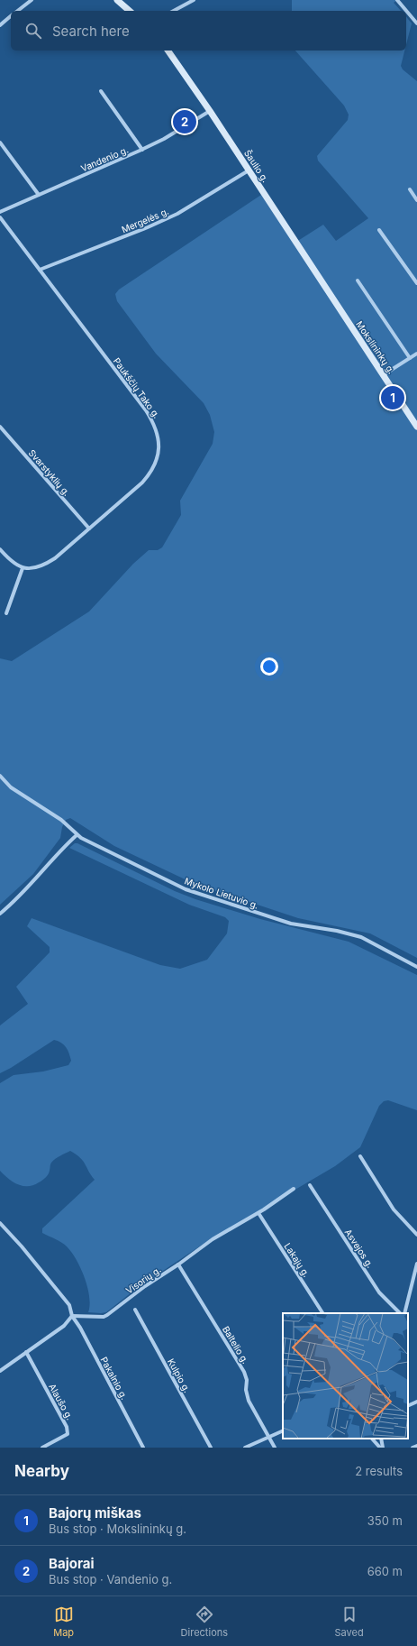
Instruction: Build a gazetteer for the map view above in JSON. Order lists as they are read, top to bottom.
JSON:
{
  "streets": {
    "street": [
      "Vandenio g.",
      "Šaulio g.",
      "Mergelės g.",
      "Mokslininkų g.",
      "Paukščių Tako g.",
      "Svarstyklių g.",
      "Mykolo Lietuvio g.",
      "Asvejos g.",
      "Lakajų g.",
      "Visorių g.",
      "Baltelio g.",
      "Kulpio g.",
      "Pakalnio g.",
      "Alaušo g."
    ]
  },
  "crossings": [
    ["Vandenio g.", "Šaulio g."],
    ["Šaulio g.", "Mergelės g."],
    ["Šaulio g.", "Mokslininkų g."],
    ["Mergelės g.", "Paukščių Tako g."],
    ["Paukščių Tako g.", "Svarstyklių g."],
    ["Lakajų g.", "Visorių g."],
    ["Visorių g.", "Baltelio g."],
    ["Visorių g.", "Pakalnio g."]
  ],
  "page": {
    "search": "Search here",
    "pins": ["2", "1"],
    "heading": ["Nearby", "2 results"],
    "list": [
      {
        "mark": "1",
        "name": "Bajorų miškas",
        "note": "Bus stop · Mokslininkų g.",
        "value": "350 m"
      },
      {
        "mark": "2",
        "name": "Bajorai",
        "note": "Bus stop · Vandenio g.",
        "value": "660 m"
      }
    ],
    "nav": ["Map", "Directions", "Saved"]
  }
}
